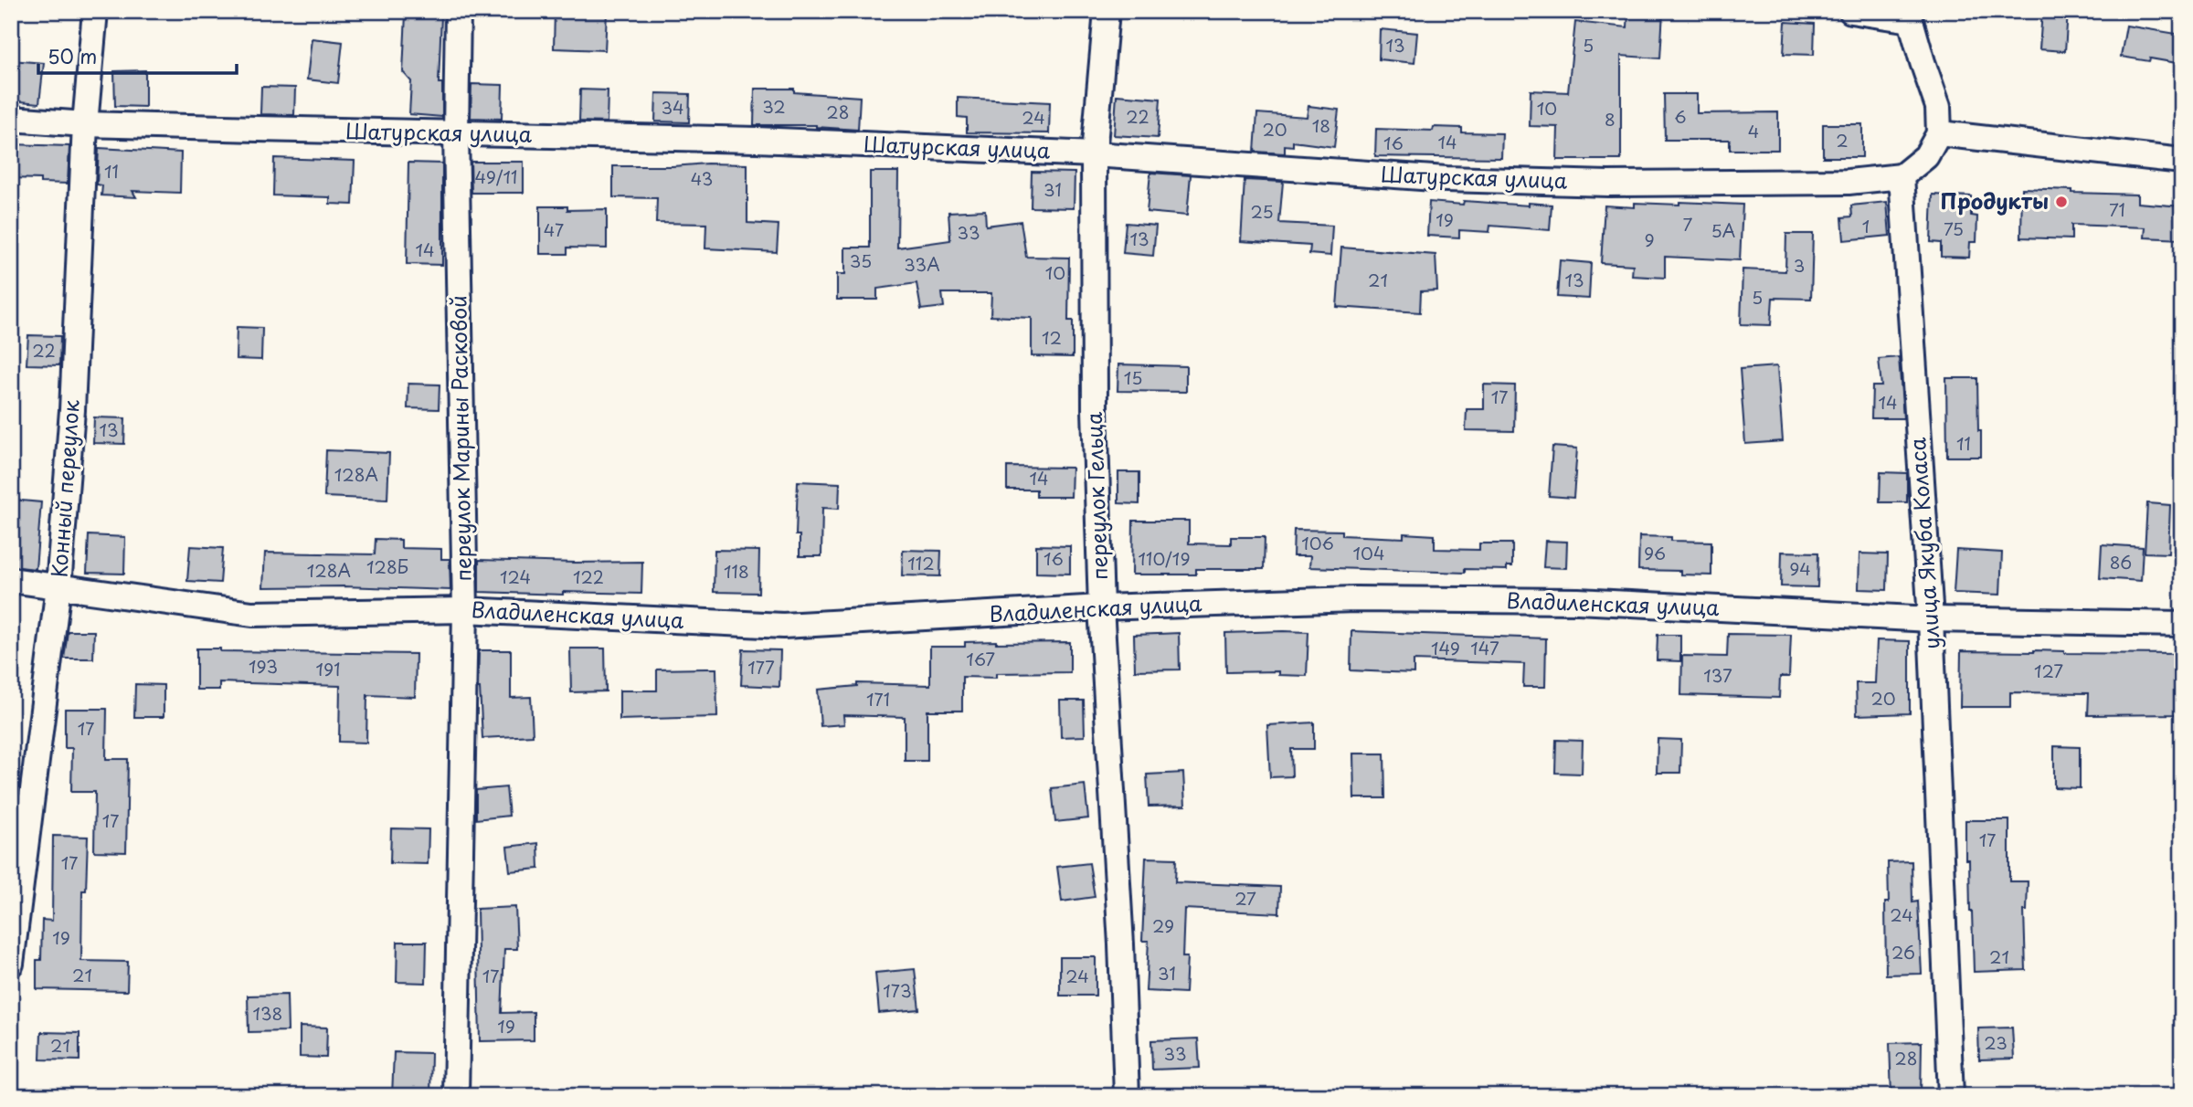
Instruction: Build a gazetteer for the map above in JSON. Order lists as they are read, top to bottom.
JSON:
{
  "streets": {
    "street": [
      "Шатурская улица",
      "переулок Марины Расковой",
      "Конный переулок",
      "переулок Гельца",
      "улица Якуба Коласа",
      "Владиленская улица"
    ]
  },
  "crossings": [
    ["Шатурская улица", "переулок Марины Расковой"],
    ["Шатурская улица", "Конный переулок"],
    ["Шатурская улица", "переулок Гельца"],
    ["Шатурская улица", "улица Якуба Коласа"],
    ["переулок Марины Расковой", "Владиленская улица"],
    ["Конный переулок", "Владиленская улица"],
    ["переулок Гельца", "Владиленская улица"],
    ["улица Якуба Коласа", "Владиленская улица"]
  ],
  "places": ["Продукты"],
  "house_numbers": [
    "13",
    "5",
    "32",
    "34",
    "10",
    "28",
    "22",
    "6",
    "24",
    "8",
    "18",
    "20",
    "4",
    "2",
    "14",
    "16",
    "11",
    "49/11",
    "43",
    "31",
    "71",
    "25",
    "19",
    "7",
    "1",
    "75",
    "47",
    "5А",
    "33",
    "13",
    "9",
    "14",
    "35",
    "33А",
    "3",
    "10",
    "21",
    "13",
    "5",
    "12",
    "22",
    "15",
    "17",
    "14",
    "13",
    "11",
    "128А",
    "14",
    "106",
    "104",
    "96",
    "16",
    "110/19",
    "86",
    "112",
    "128Б",
    "94",
    "128А",
    "118",
    "124",
    "122",
    "149",
    "147",
    "167",
    "193",
    "177",
    "191",
    "127",
    "137",
    "20",
    "171",
    "17",
    "17",
    "17",
    "17",
    "27",
    "24",
    "29",
    "19",
    "26",
    "21",
    "31",
    "21",
    "17",
    "24",
    "173",
    "138",
    "19",
    "23",
    "21",
    "33",
    "28"
  ],
  "scale_bar": "50 m"
}
